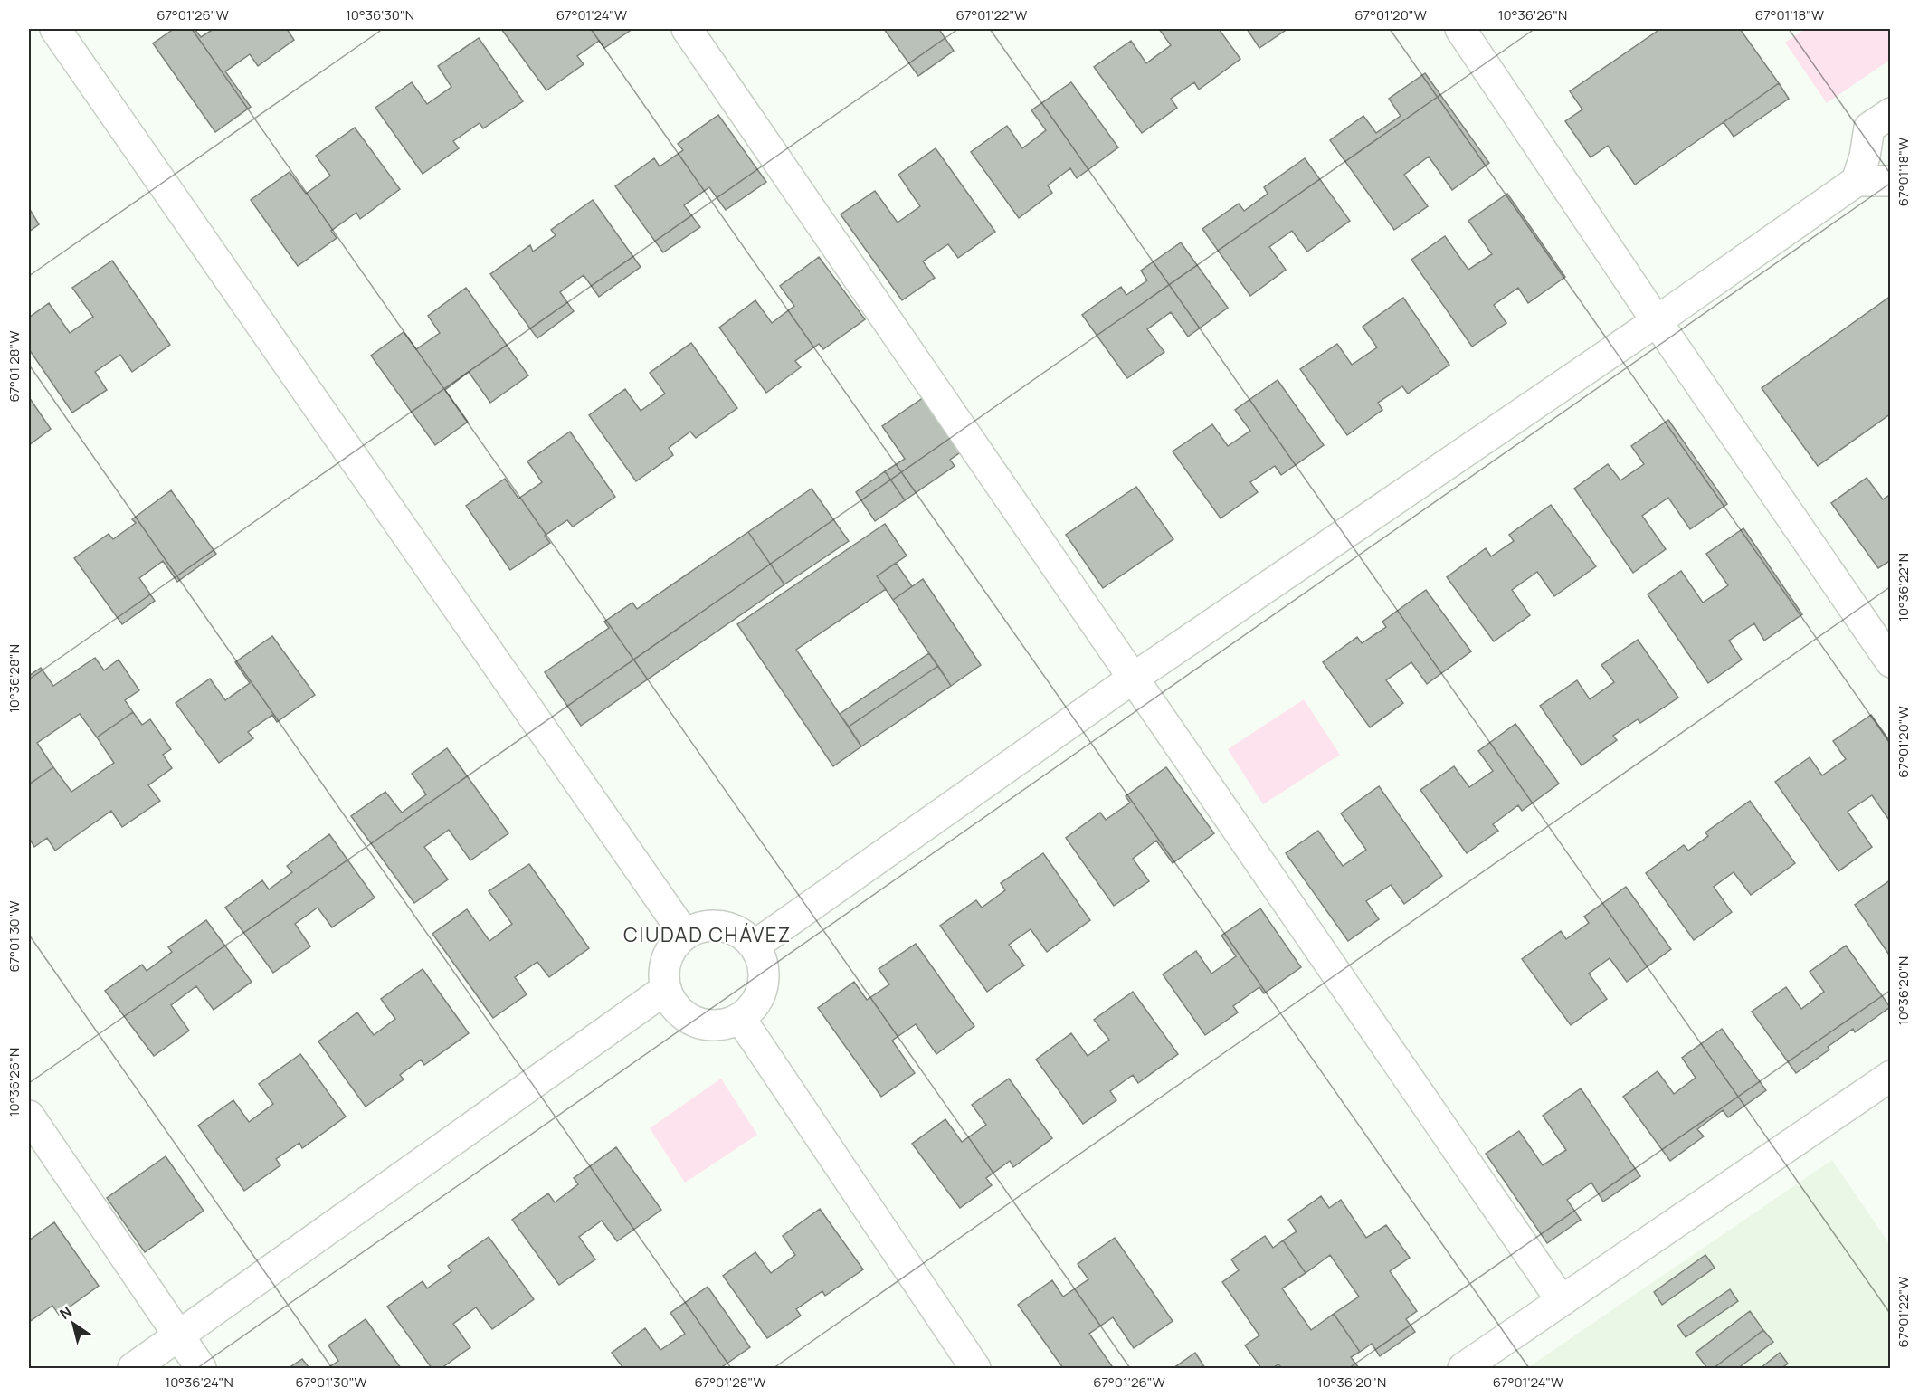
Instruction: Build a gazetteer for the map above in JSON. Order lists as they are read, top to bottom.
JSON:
{
  "districts": ["CIUDAD CHÁVEZ"],
  "north": "top left",
  "coordinates": [
    "67°01'26\"W",
    "10°36'30\"N",
    "67°01'24\"W",
    "67°01'22\"W",
    "67°01'20\"W",
    "10°36'26\"N",
    "67°01'18\"W",
    "67°01'28\"W",
    "10°36'22\"N",
    "10°36'28\"N",
    "67°01'30\"W",
    "10°36'20\"N",
    "10°36'24\"N"
  ]
}
